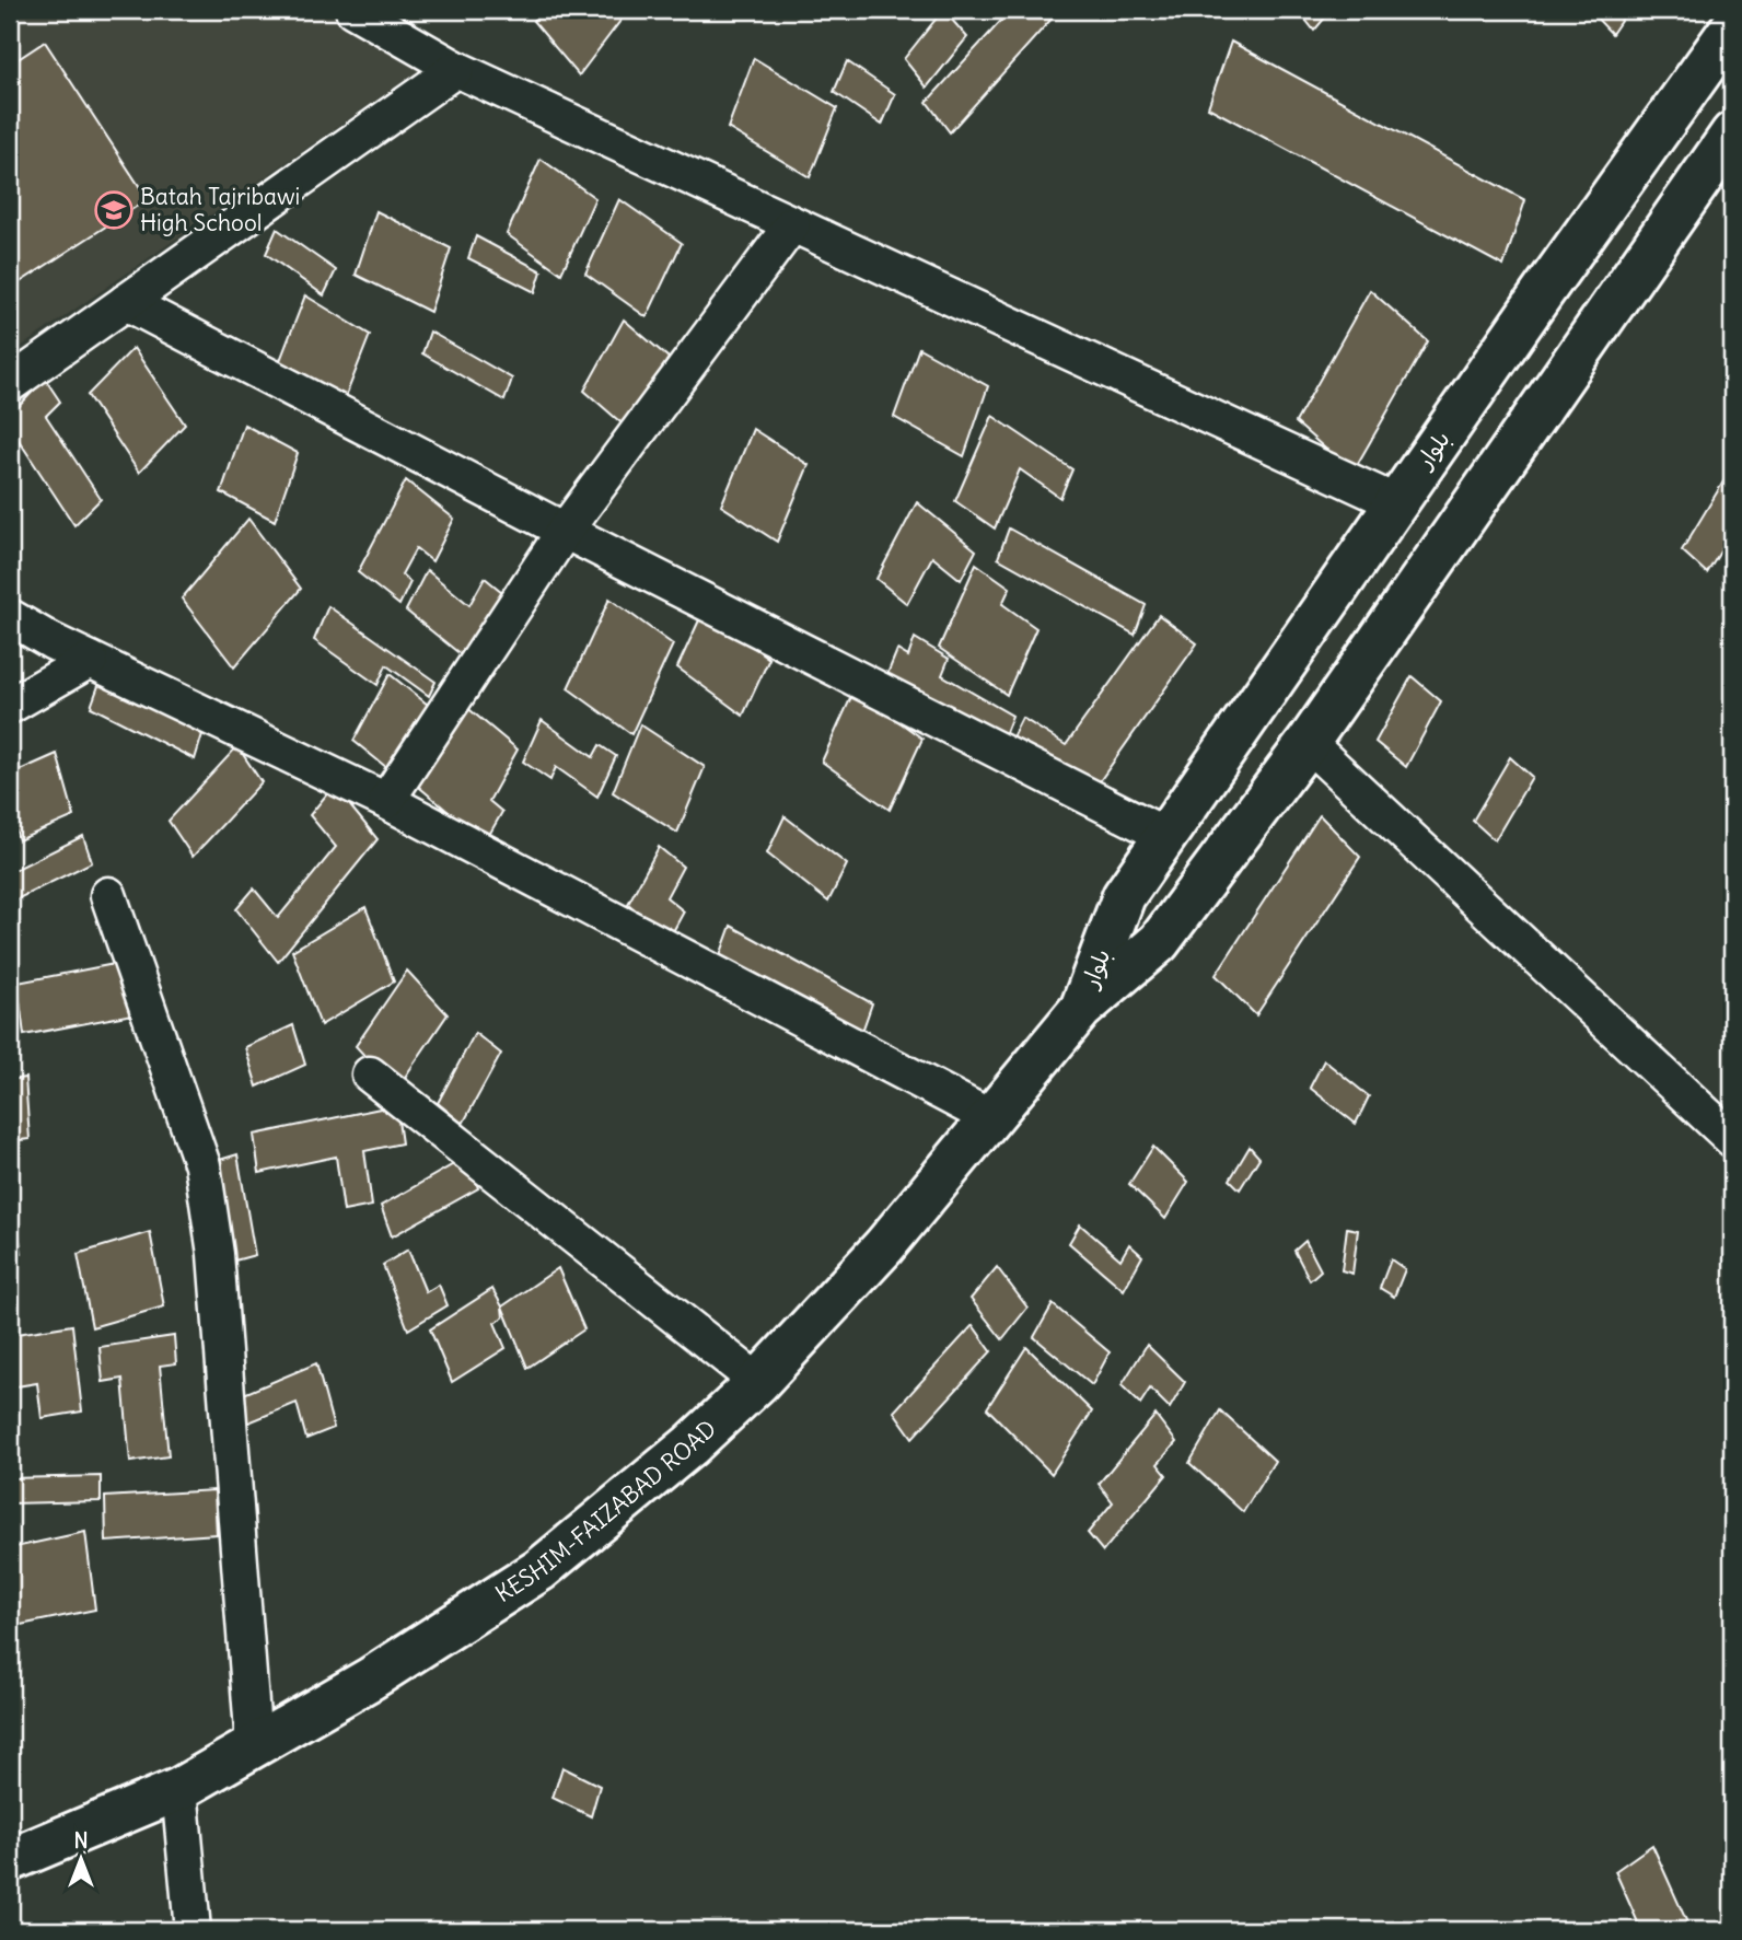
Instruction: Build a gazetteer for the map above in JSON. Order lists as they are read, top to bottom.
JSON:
{
  "streets": {
    "main road": ["بلوار", "KESHIM-FAIZABAD ROAD"]
  },
  "crossings": [
    ["بلوار", "KESHIM-FAIZABAD ROAD"]
  ],
  "places": {
    "school or university": ["Batah Tajribawi High School"]
  },
  "north": "top"
}
